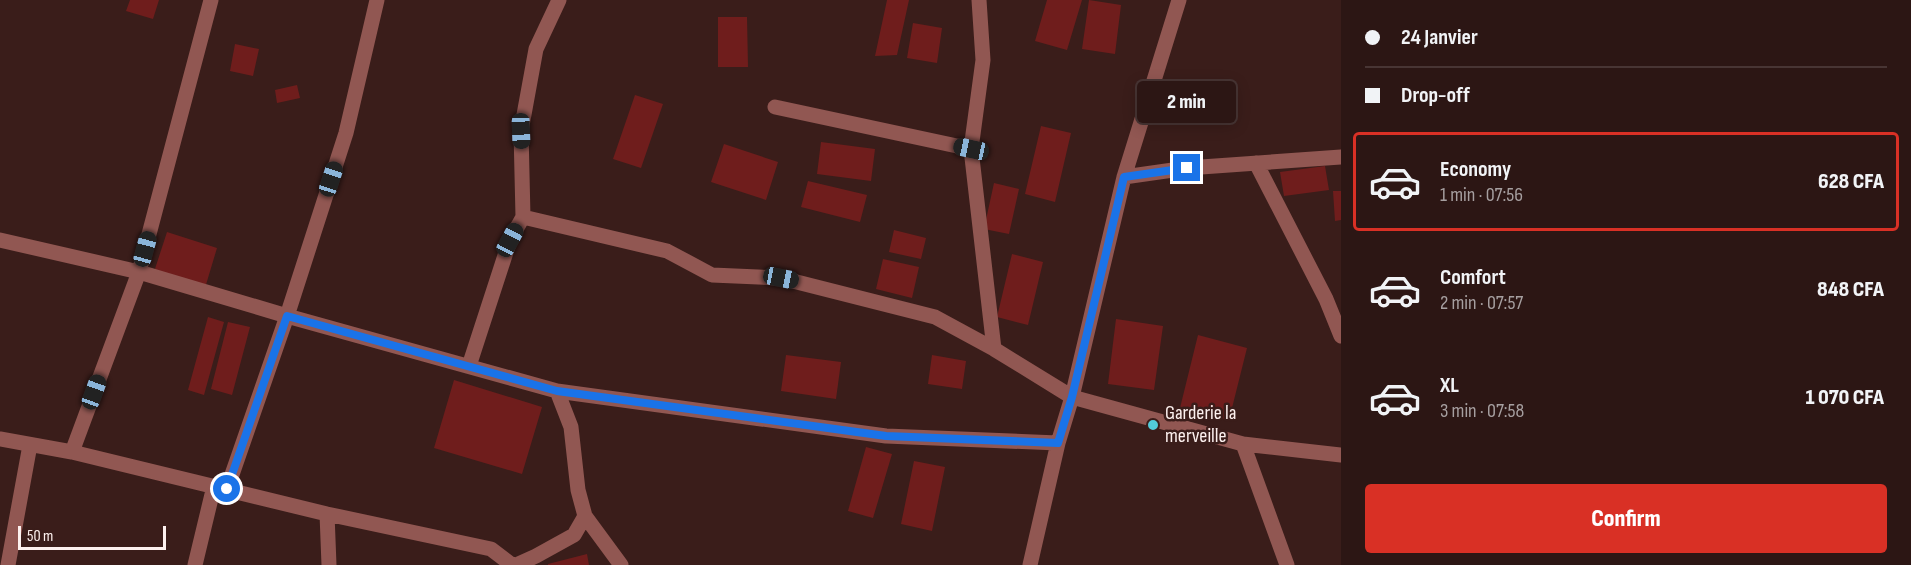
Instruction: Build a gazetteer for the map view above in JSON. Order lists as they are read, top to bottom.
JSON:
{
  "places": ["Garderie la merveille"],
  "scale_bar": "50 m",
  "page": {
    "banner": ["24 Janvier", "Drop-off"],
    "bubble": "2 min",
    "list": [
      {
        "name": "Economy",
        "note": "1 min · 07:56",
        "value": "628 CFA"
      },
      {
        "name": "Comfort",
        "note": "2 min · 07:57",
        "value": "848 CFA"
      },
      {
        "name": "XL",
        "note": "3 min · 07:58",
        "value": "1 070 CFA"
      }
    ],
    "buttons": "Confirm",
    "scale": "50 m"
  }
}
